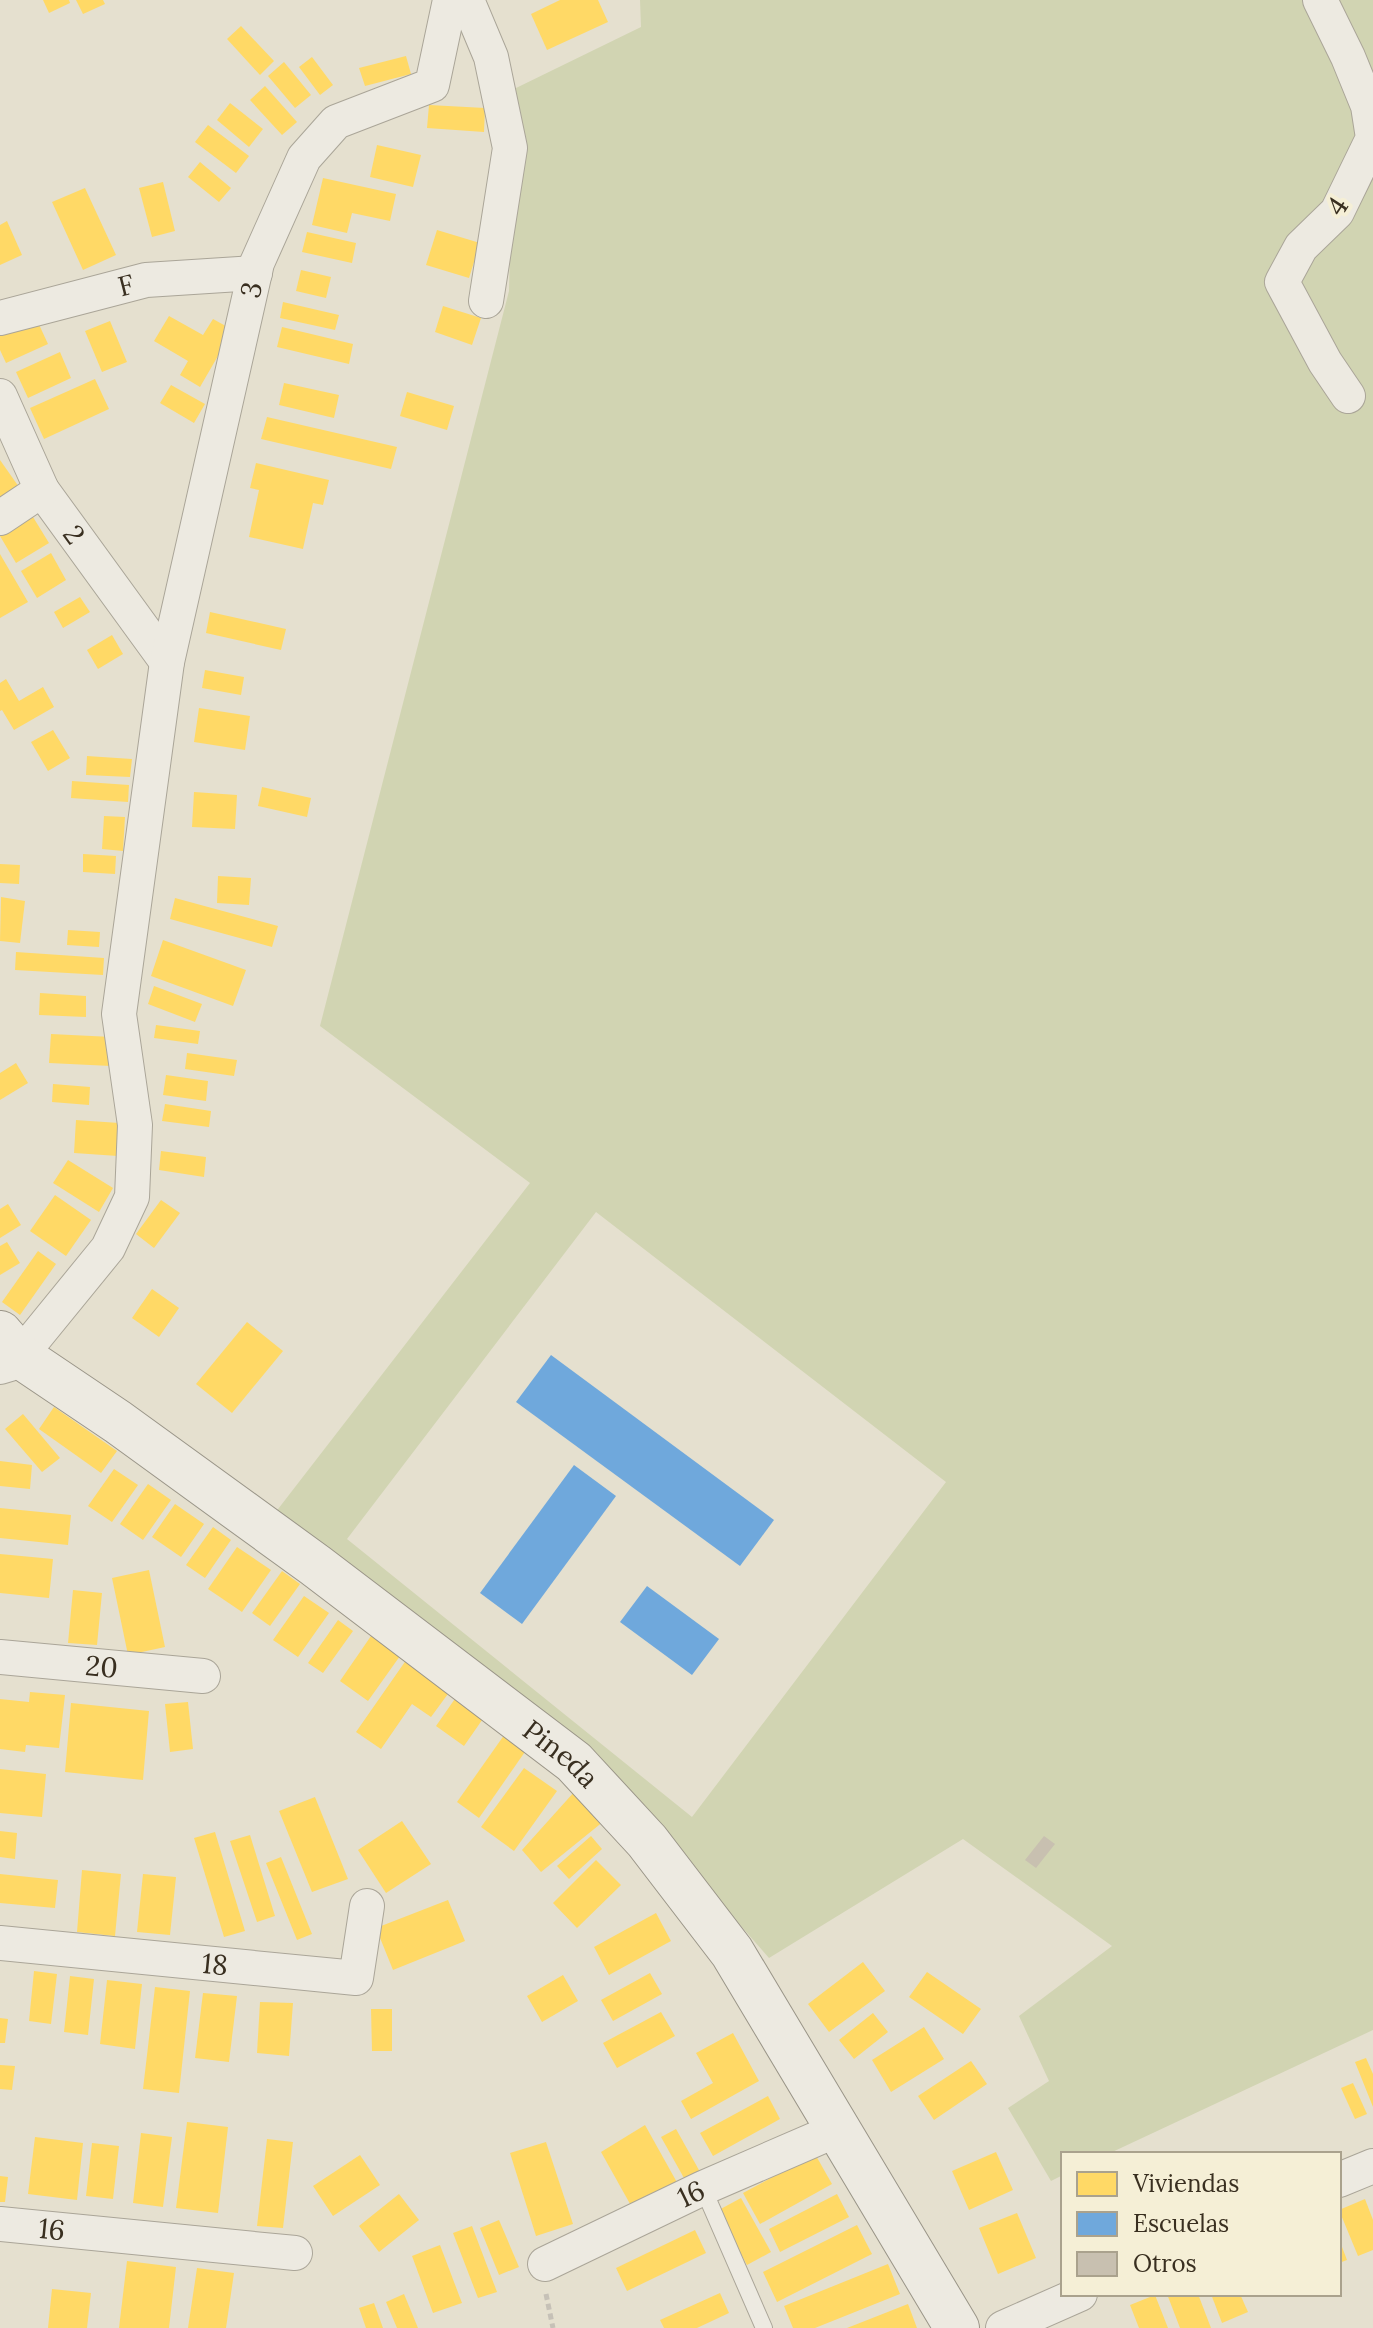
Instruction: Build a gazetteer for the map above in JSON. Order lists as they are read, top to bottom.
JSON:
{
  "streets": {
    "street": [
      "4",
      "F",
      "3",
      "2",
      "20",
      "Pineda",
      "18",
      "16"
    ]
  },
  "crossings": [
    ["F", "3"],
    ["3", "2"],
    ["3", "Pineda"],
    ["Pineda", "16"]
  ],
  "legend": ["Viviendas", "Escuelas", "Otros"]
}
